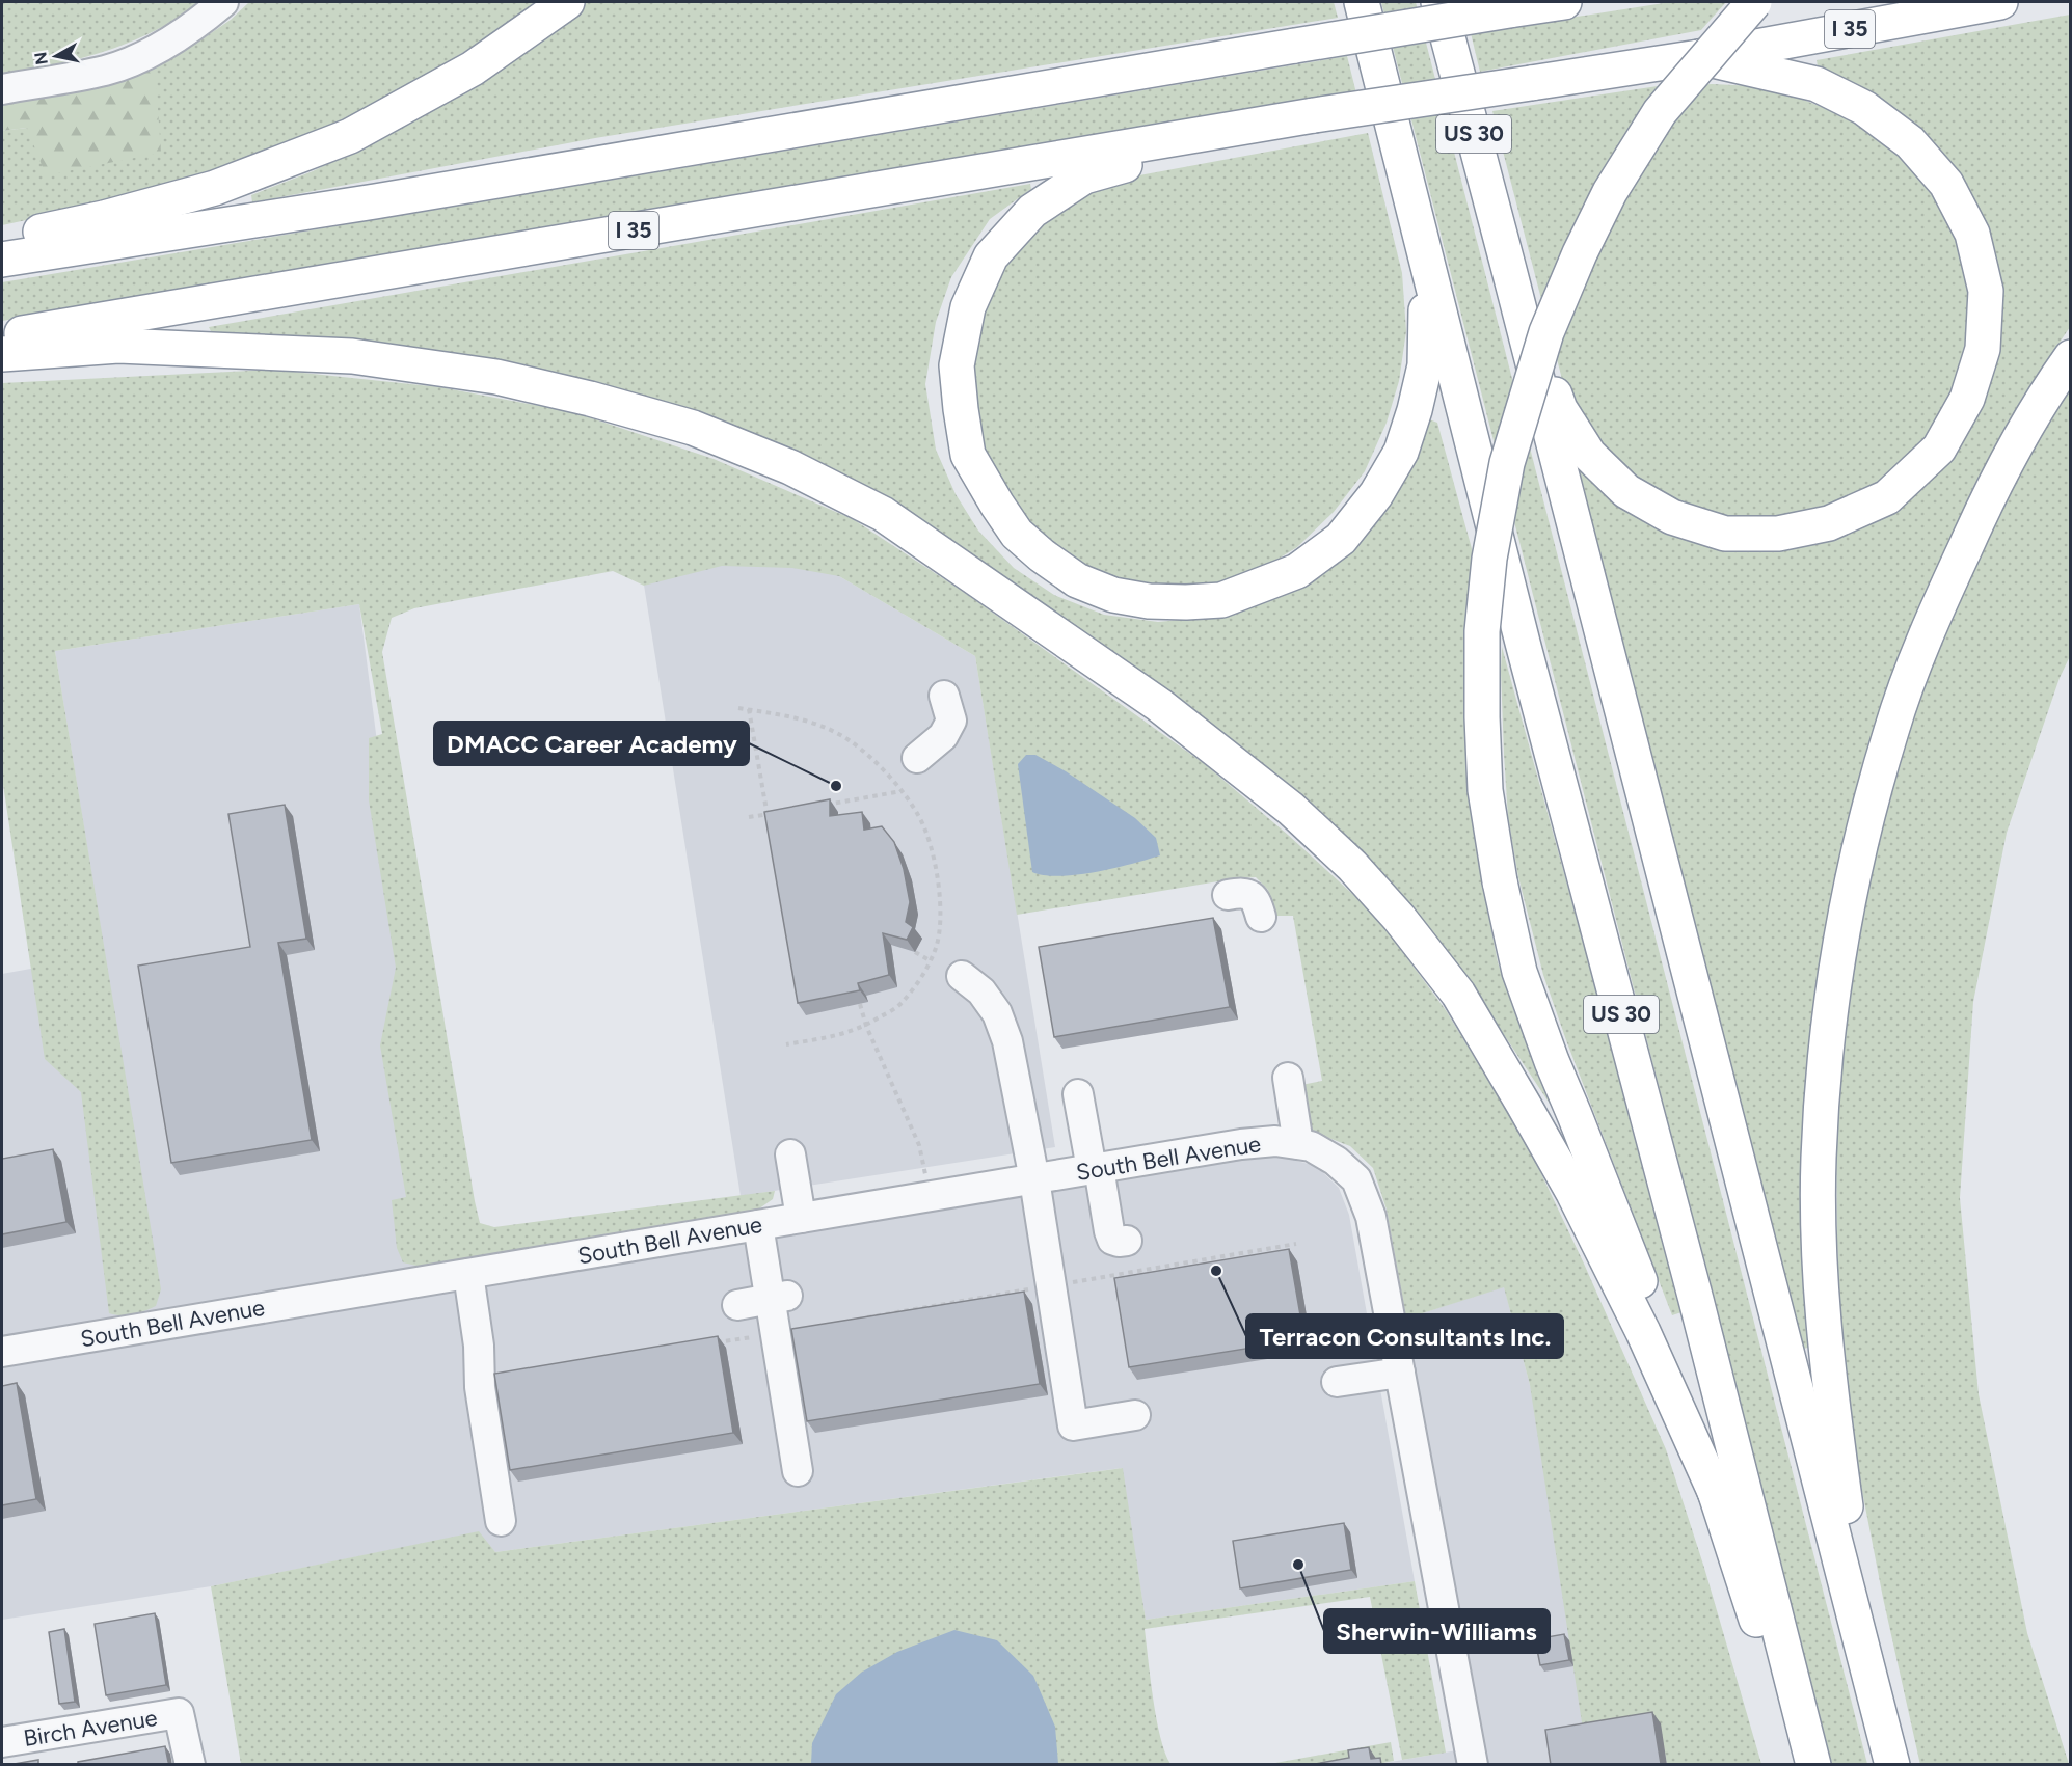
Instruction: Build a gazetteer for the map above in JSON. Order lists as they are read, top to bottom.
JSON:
{
  "streets": {
    "highway": ["I 35", "US 30"],
    "street": ["South Bell Avenue", "Birch Avenue"]
  },
  "places": ["DMACC Career Academy", "Terracon Consultants Inc.", "Sherwin-Williams"],
  "north": "left"
}
